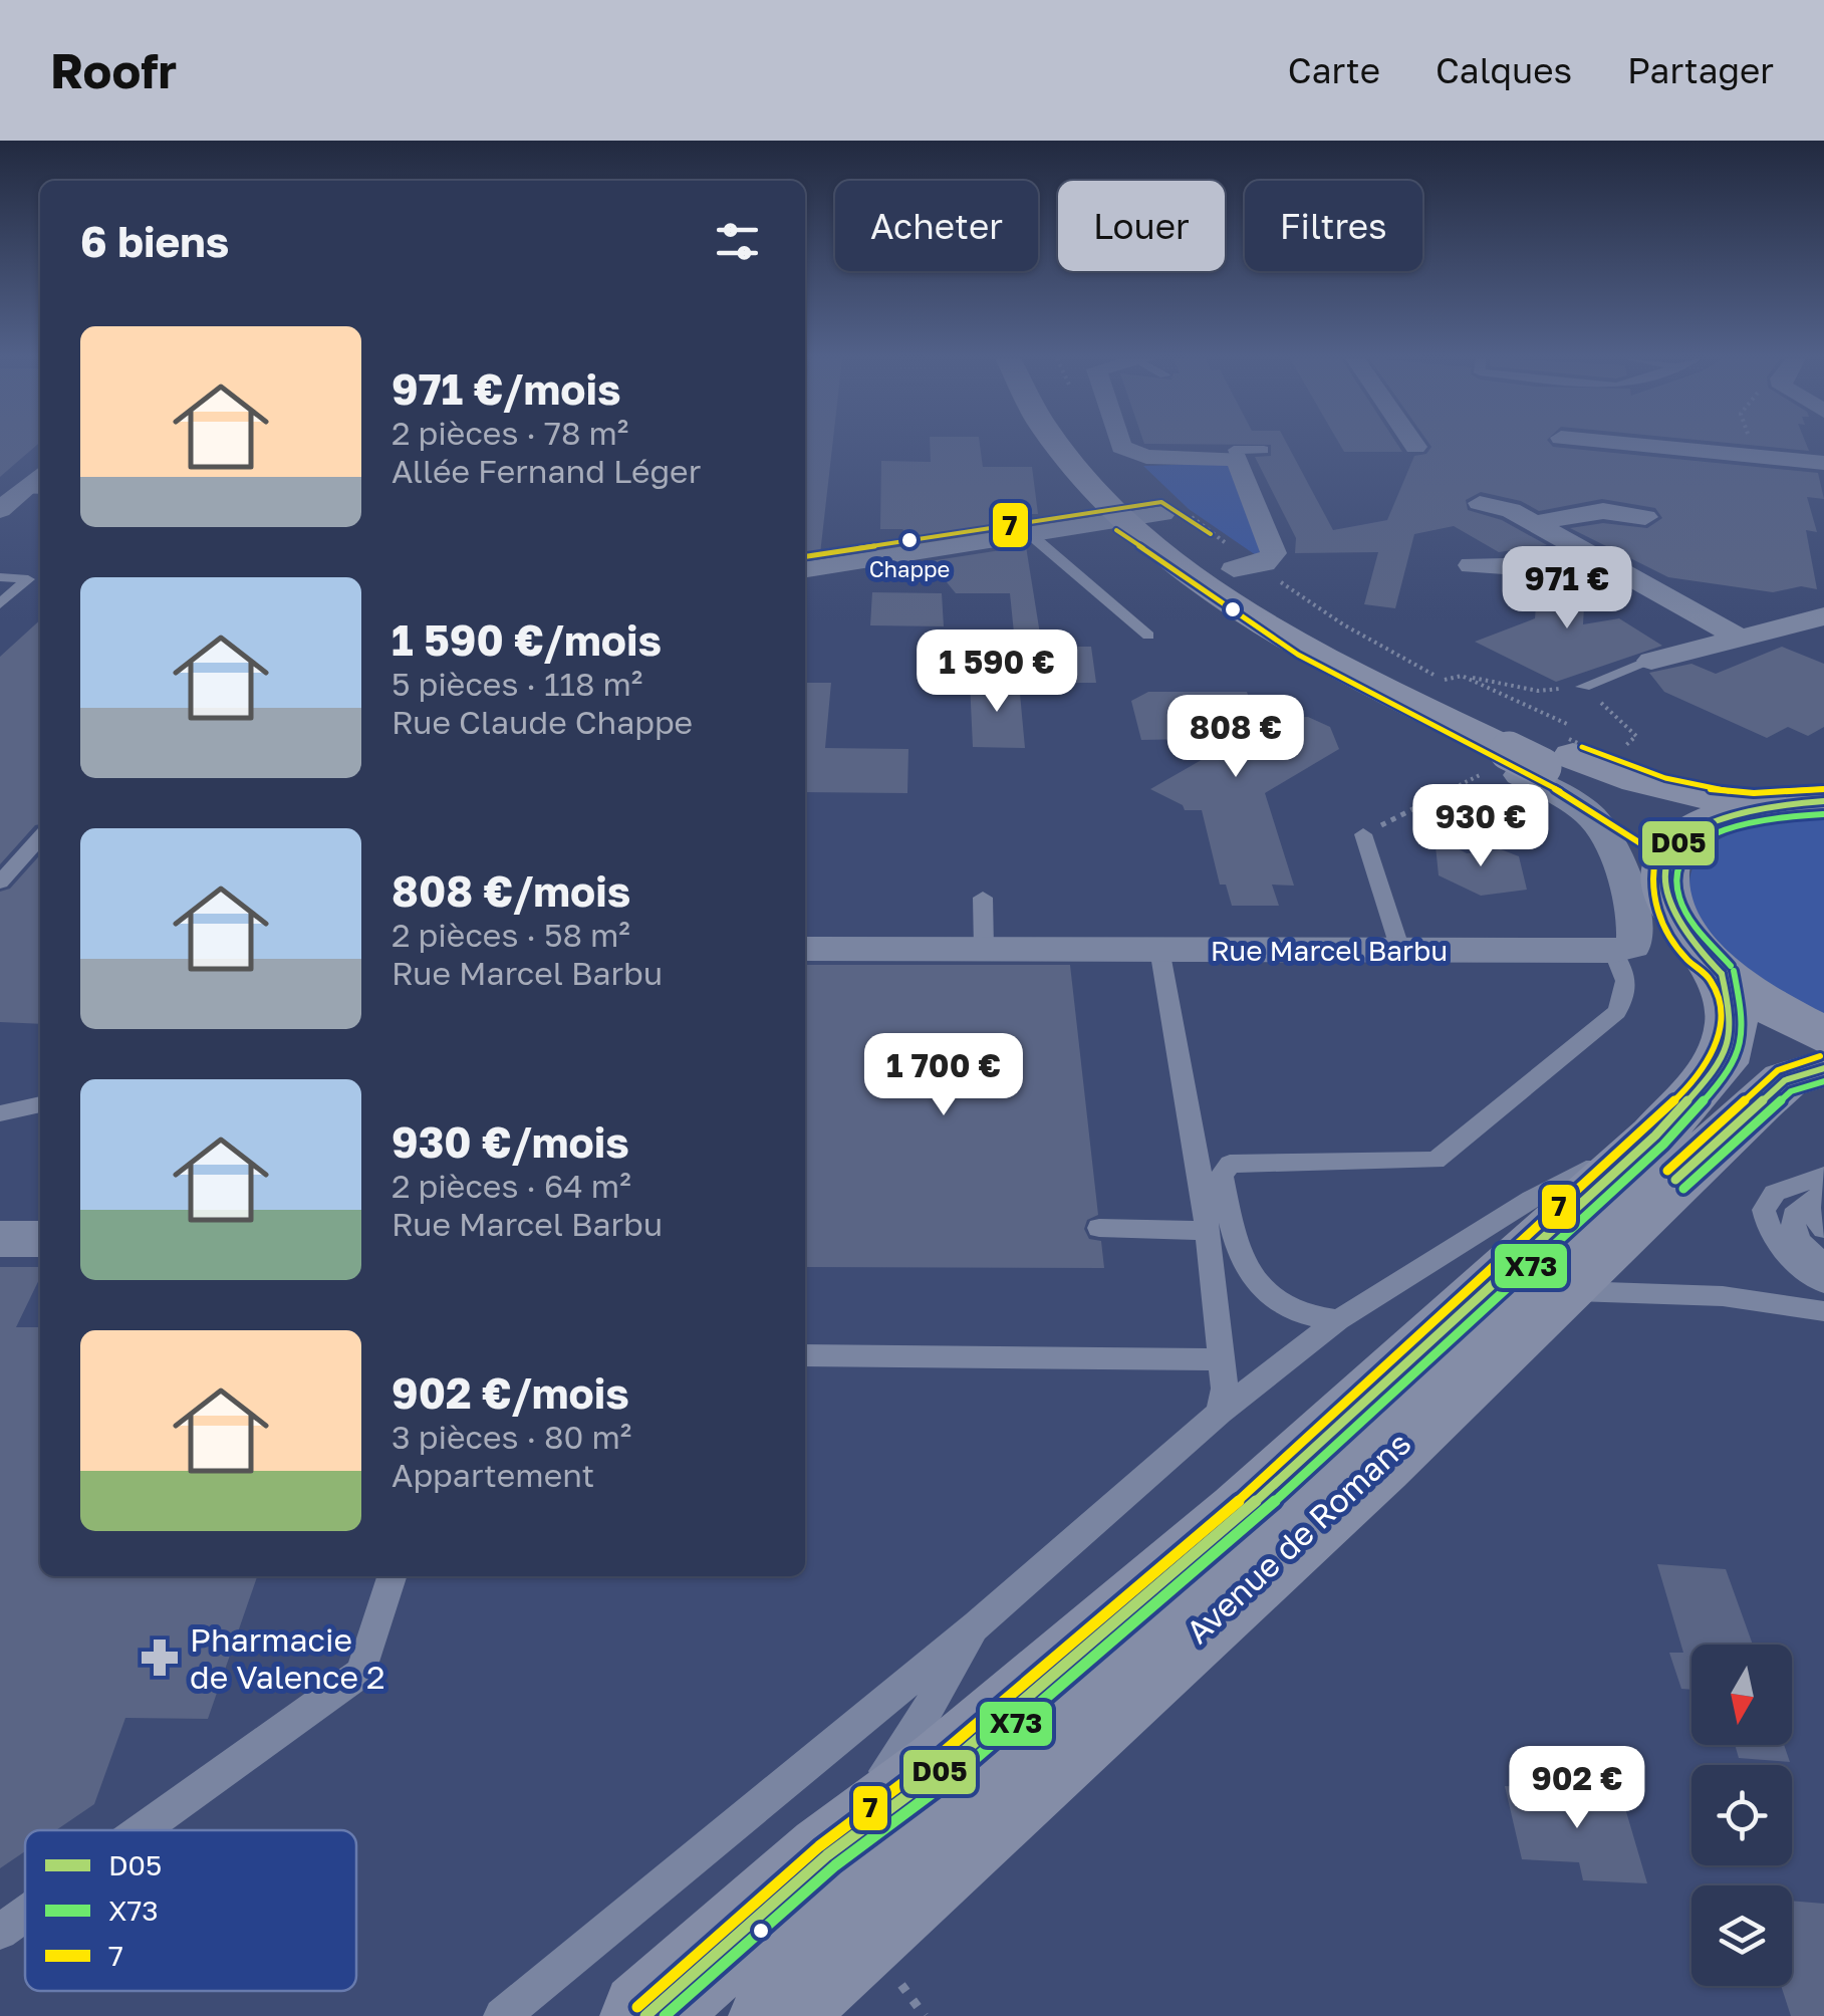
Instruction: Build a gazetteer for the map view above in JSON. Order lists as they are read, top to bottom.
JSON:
{
  "streets": {
    "main road": ["Avenue de Romans"],
    "street": ["Rue Marcel Barbu"]
  },
  "places": {
    "other": ["Chappe"],
    "pharmacy": ["Pharmacie de Valence 2"]
  },
  "lines": ["transit line 7", "transit line D05", "transit line X73"],
  "legend": ["D05", "X73", "7"],
  "north": "bottom",
  "page": {
    "header": "Roofr",
    "nav": ["Carte", "Calques", "Partager"],
    "chip": ["Acheter", "Louer", "Filtres"],
    "heading": "6 biens",
    "list": [
      {
        "name": "971 €/mois",
        "note": "2 pièces · 78 m² · Allée Fernand Léger"
      },
      {
        "name": "1 590 €/mois",
        "note": "5 pièces · 118 m² · Rue Claude Chappe"
      },
      {
        "name": "808 €/mois",
        "note": "2 pièces · 58 m² · Rue Marcel Barbu"
      },
      {
        "name": "930 €/mois",
        "note": "2 pièces · 64 m² · Rue Marcel Barbu"
      },
      {
        "name": "902 €/mois",
        "note": "3 pièces · 80 m² · Appartement"
      }
    ],
    "price": [
      "971 €",
      "1 590 €",
      "808 €",
      "930 €",
      "1 700 €",
      "902 €"
    ]
  }
}
